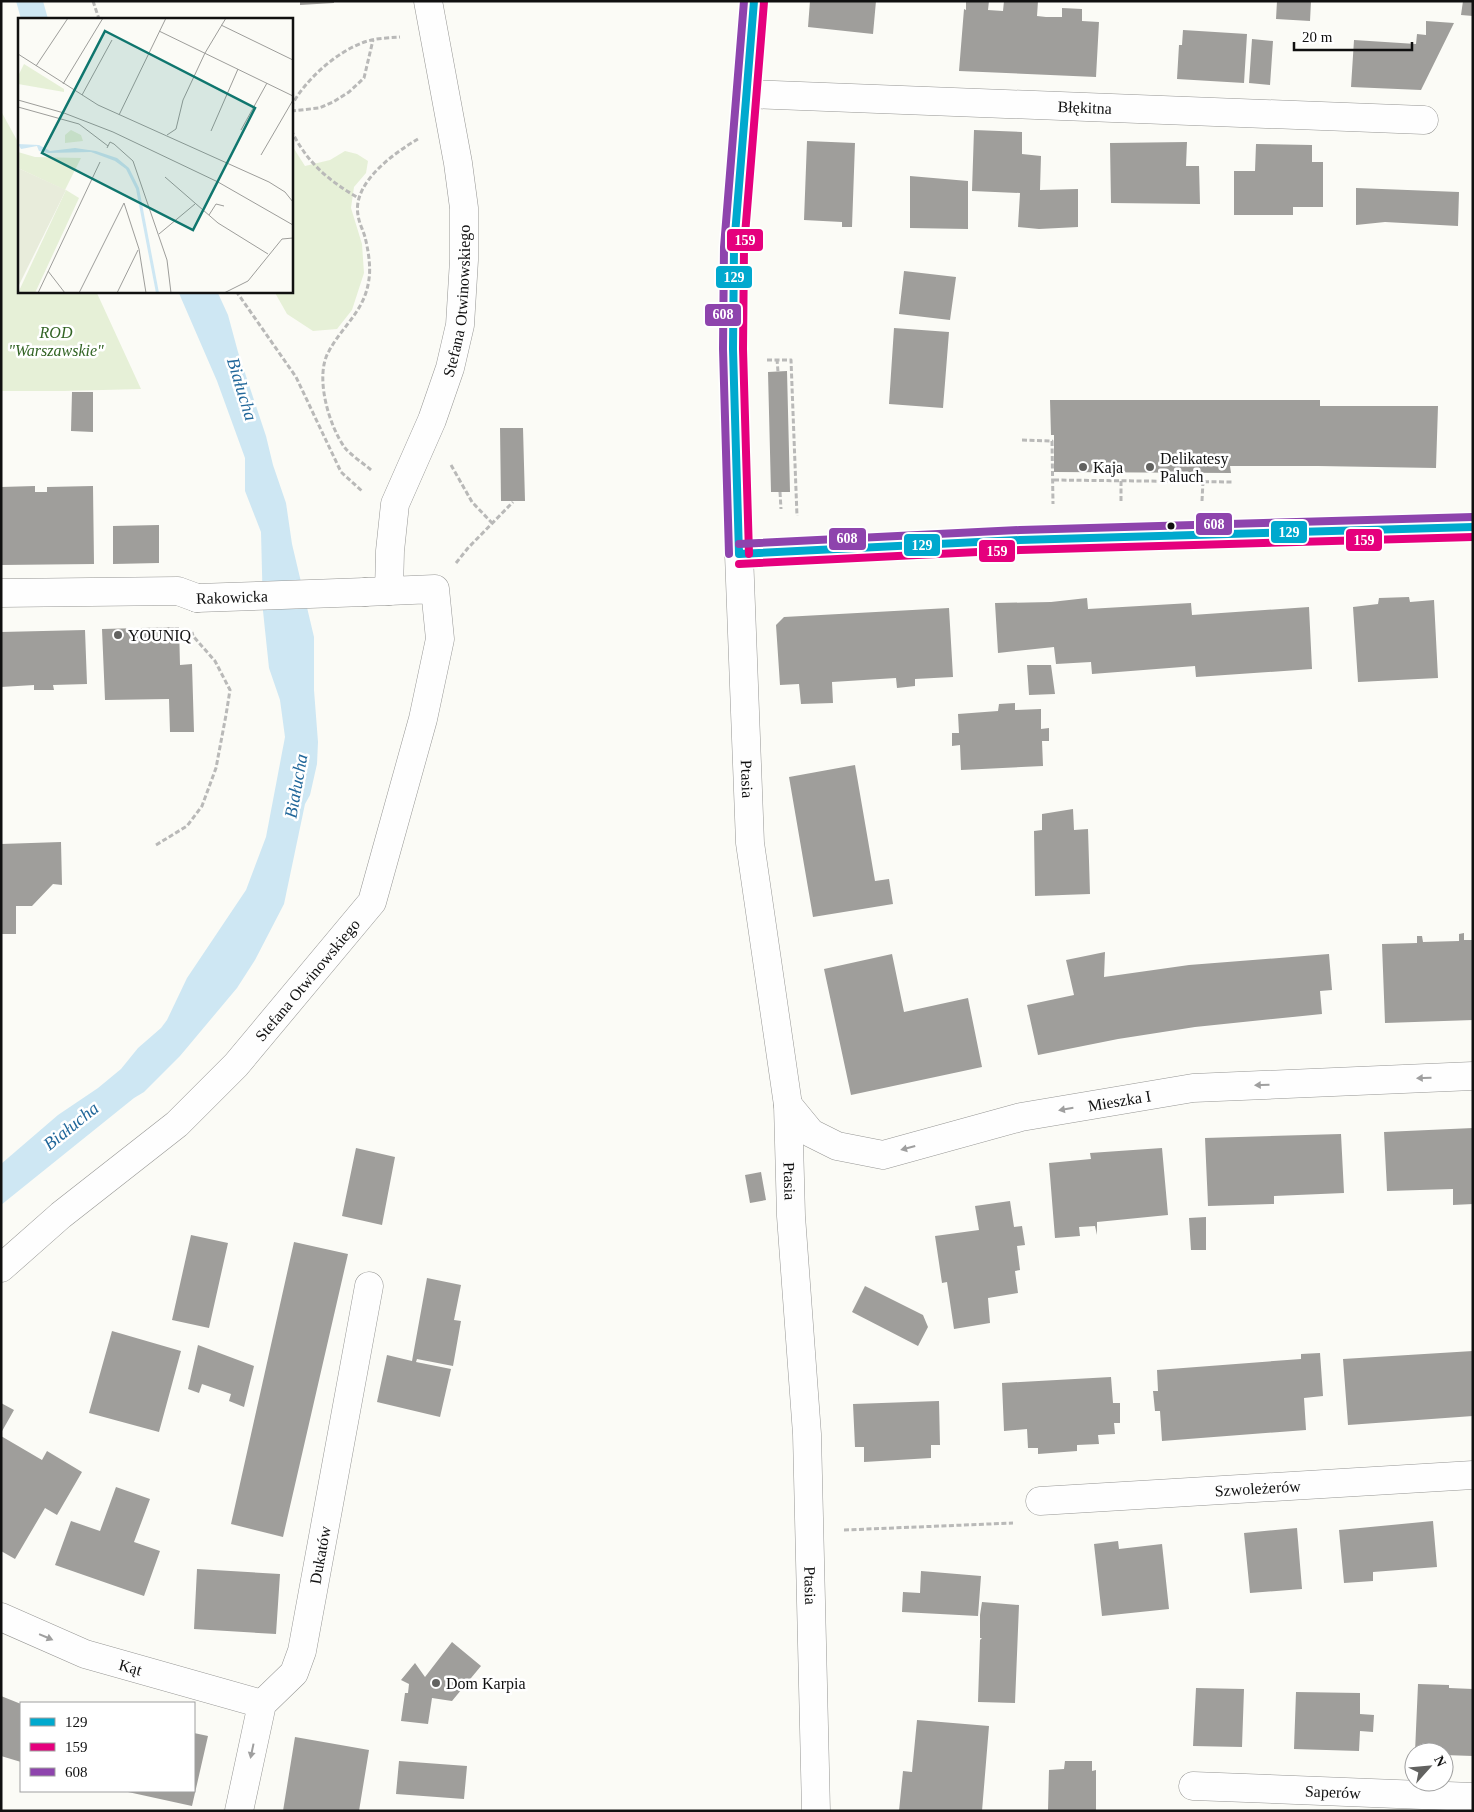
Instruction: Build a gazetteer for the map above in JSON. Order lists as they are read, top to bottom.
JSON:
{
  "streets": {
    "street": [
      "Błękitna",
      "Stefana Otwinowskiego",
      "Rakowicka",
      "Ptasia",
      "Mieszka I",
      "Szwoleżerów",
      "Dukatów",
      "Kąt",
      "Saperów"
    ]
  },
  "crossings": [
    ["Błękitna", "Ptasia"],
    ["Stefana Otwinowskiego", "Rakowicka"],
    ["Ptasia", "Mieszka I"],
    ["Dukatów", "Kąt"]
  ],
  "one_way": ["Mieszka I", "Kąt"],
  "water": ["Białucha"],
  "parks": ["ROD \"Warszawskie\""],
  "places": [
    "Kaja",
    "Delikatesy Paluch",
    "YOUNIQ",
    "Dom Karpia"
  ],
  "lines": ["transit line 129", "transit line 608", "transit line 159"],
  "legend": ["129", "159", "608"],
  "scale_bar": "20 m",
  "north": "top right"
}
